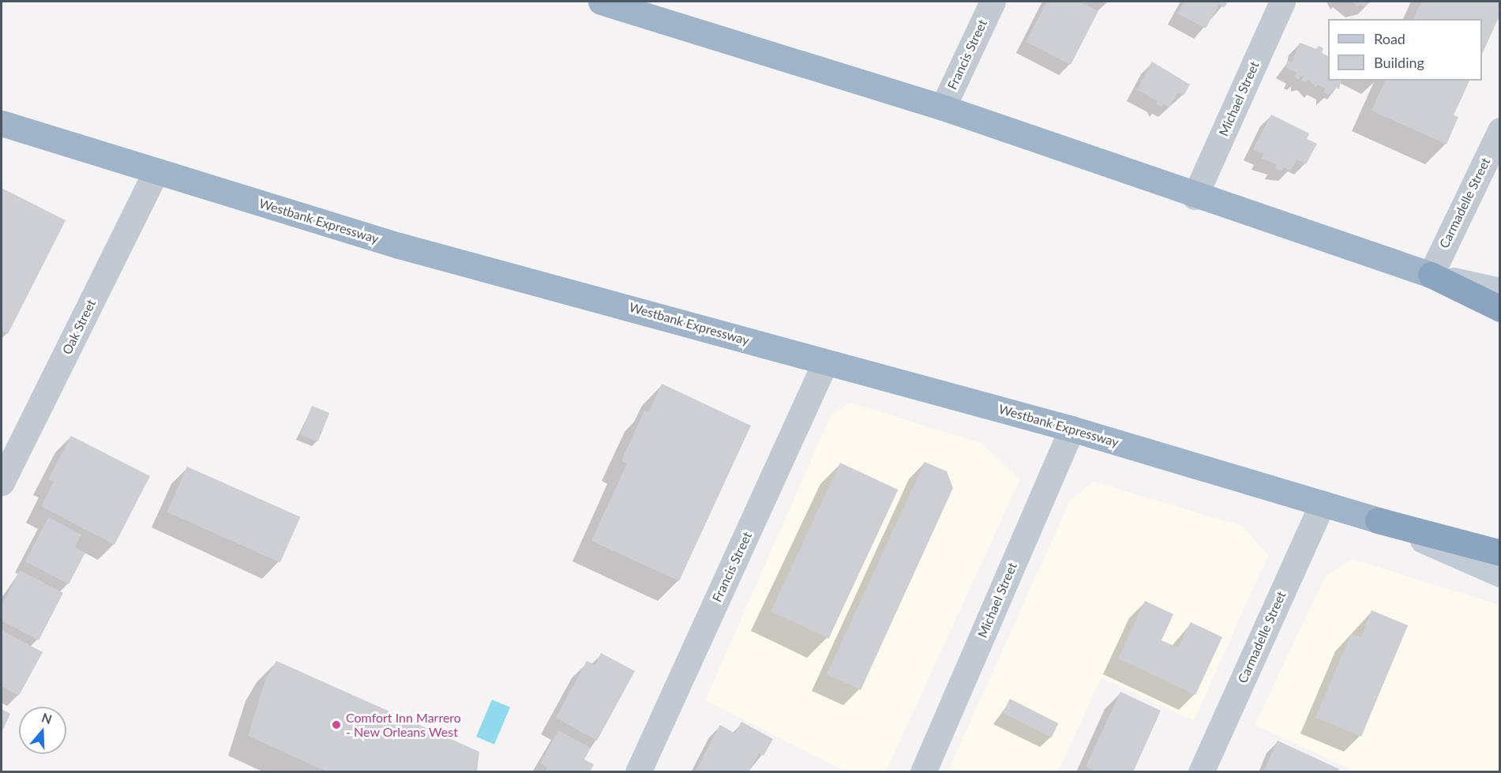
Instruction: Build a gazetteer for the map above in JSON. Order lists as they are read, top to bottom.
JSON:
{
  "streets": {
    "highway": ["Westbank Expressway"],
    "street": [
      "Francis Street",
      "Michael Street",
      "Carmadelle Street",
      "Oak Street"
    ]
  },
  "crossings": [
    ["Francis Street", "Westbank Expressway"],
    ["Michael Street", "Westbank Expressway"],
    ["Carmadelle Street", "Westbank Expressway"],
    ["Westbank Expressway", "Oak Street"]
  ],
  "places": ["Comfort Inn Marrero - New Orleans West"],
  "legend": ["Road", "Building"],
  "north": "top"
}
